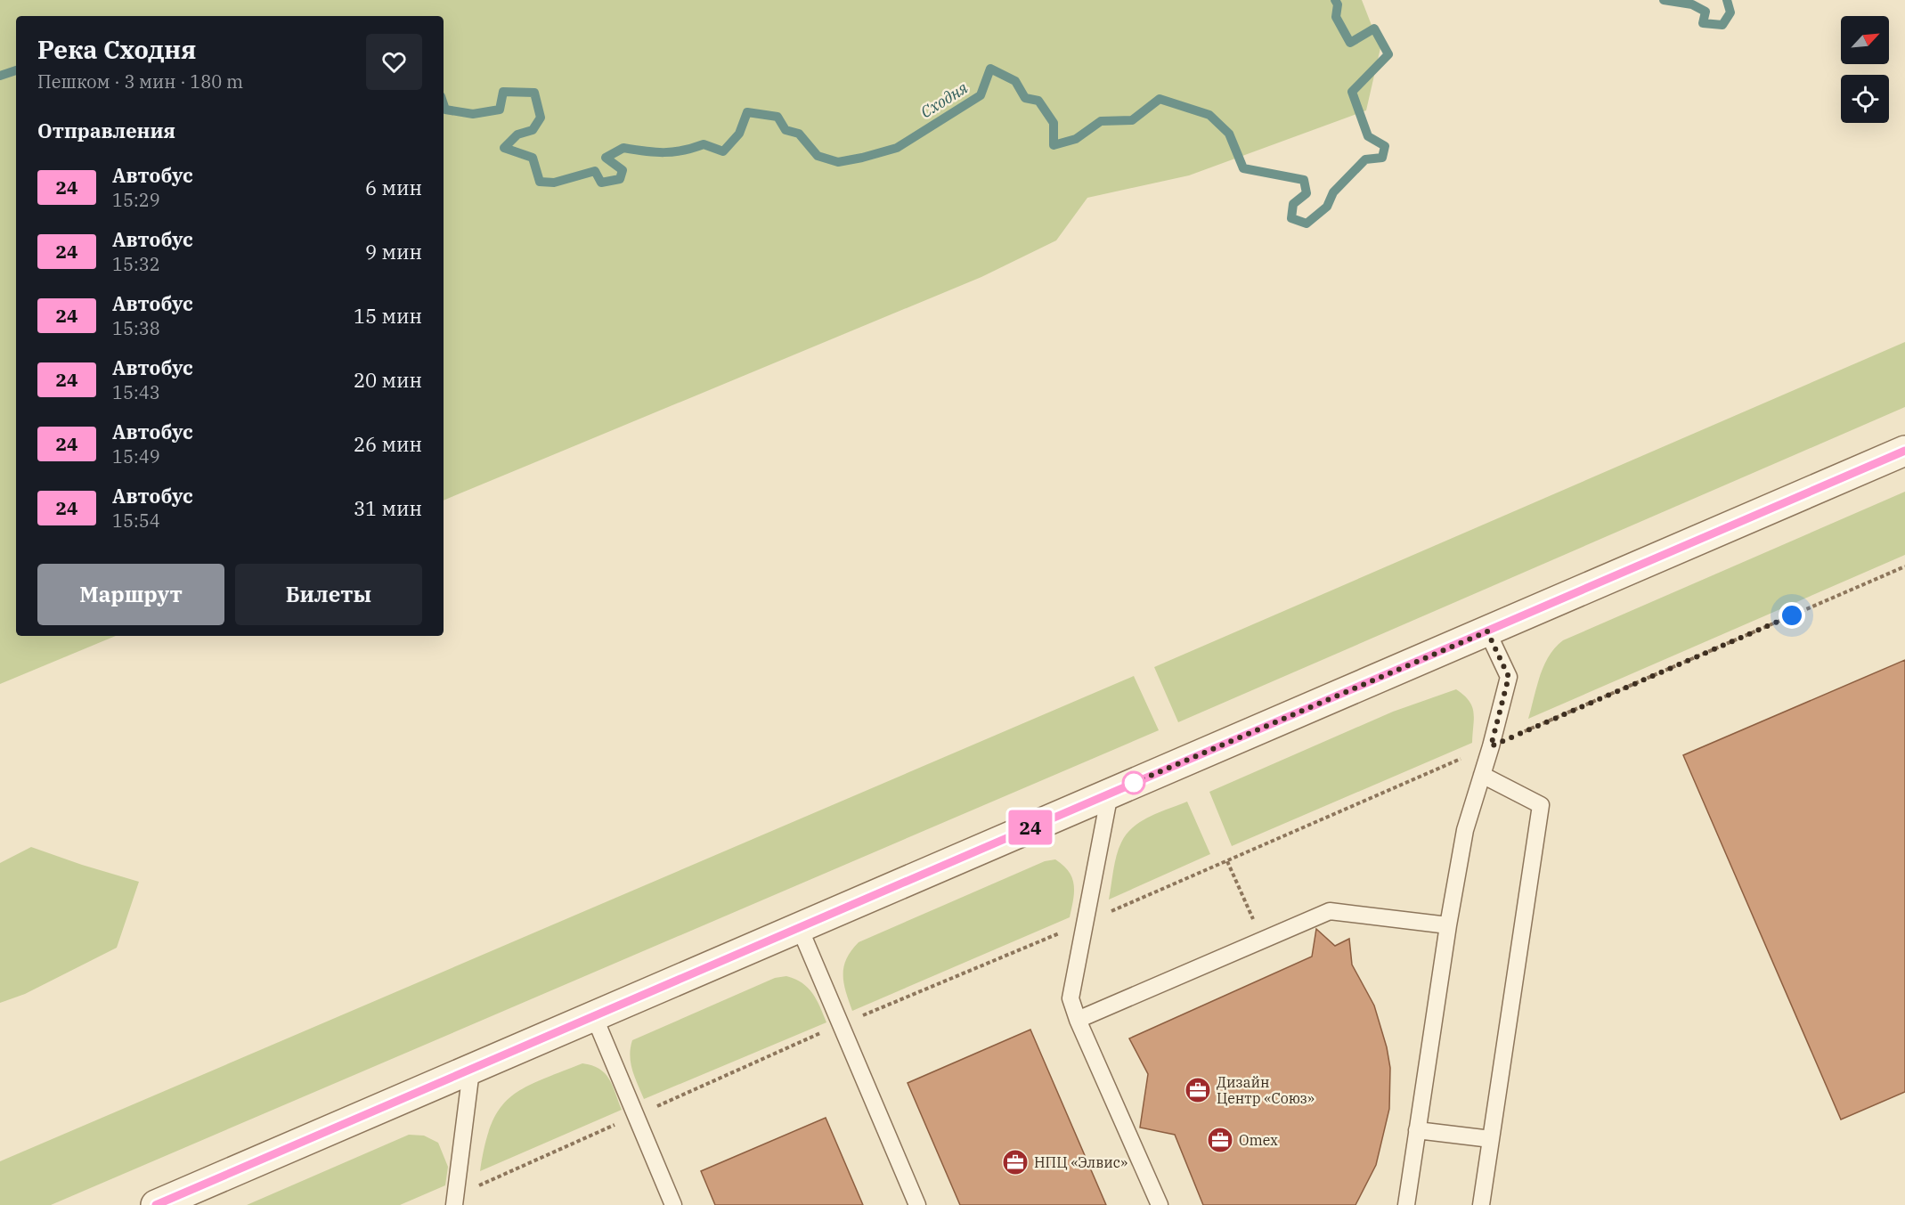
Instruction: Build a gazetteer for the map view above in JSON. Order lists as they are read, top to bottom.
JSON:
{
  "water": ["Сходня"],
  "places": {
    "office": ["Дизайн Центр «Союз»", "Omex", "НПЦ «Элвис»"]
  },
  "lines": ["bus line 24"],
  "north": "top right",
  "page": {
    "on_map": "24",
    "heading": [
      ["Река Сходня", "Пешком · 3 мин · 180 m"],
      "Отправления"
    ],
    "list": [
      {
        "mark": "24",
        "name": "Автобус",
        "note": "15:29",
        "value": "6 мин"
      },
      {
        "mark": "24",
        "name": "Автобус",
        "note": "15:32",
        "value": "9 мин"
      },
      {
        "mark": "24",
        "name": "Автобус",
        "note": "15:38",
        "value": "15 мин"
      },
      {
        "mark": "24",
        "name": "Автобус",
        "note": "15:43",
        "value": "20 мин"
      },
      {
        "mark": "24",
        "name": "Автобус",
        "note": "15:49",
        "value": "26 мин"
      },
      {
        "mark": "24",
        "name": "Автобус",
        "note": "15:54",
        "value": "31 мин"
      }
    ],
    "buttons": ["Маршрут", "Билеты"]
  }
}
